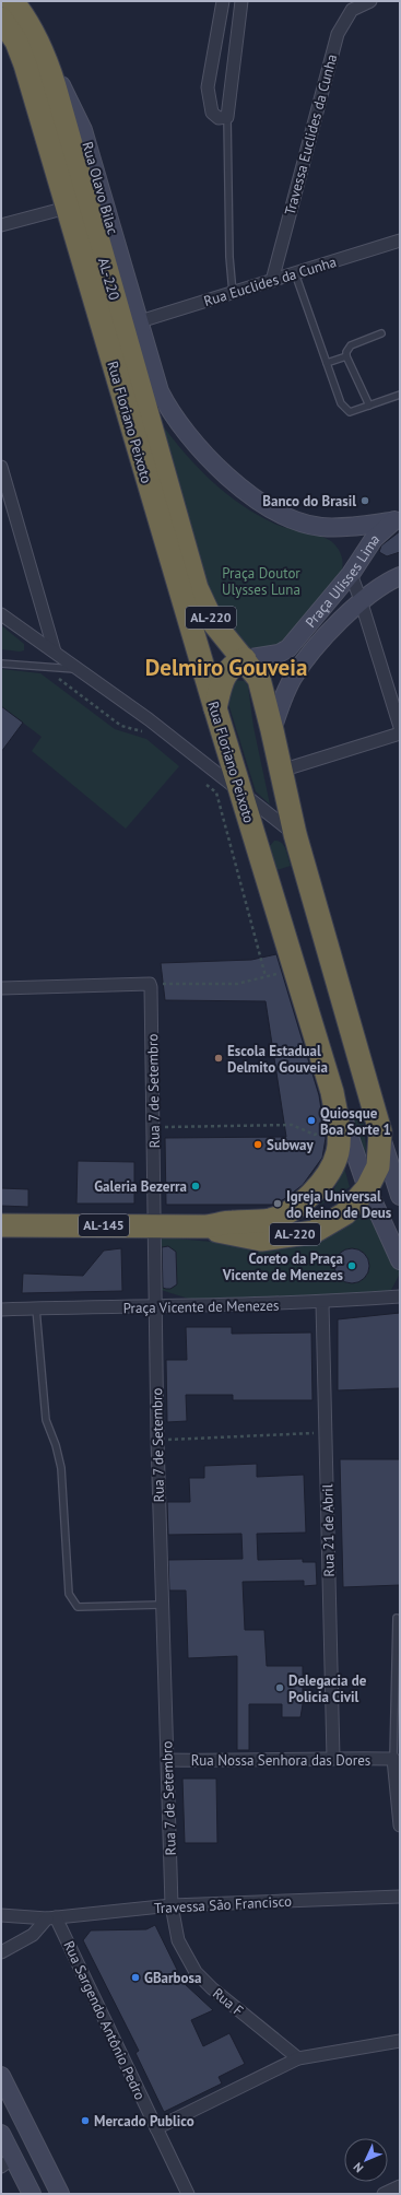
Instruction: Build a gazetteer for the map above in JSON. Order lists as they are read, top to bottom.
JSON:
{
  "streets": {
    "highway": [
      "Rua Olavo Bilac",
      "AL-220",
      "Rua Floriano Peixoto",
      "AL-145"
    ],
    "street": [
      "Travessa Euclides da Cunha",
      "Rua Euclides da Cunha",
      "Praça Ulisses Lima",
      "Rua 7 de Setembro",
      "Praça Vicente de Menezes",
      "Rua 21 de Abril",
      "Rua Nossa Senhora das Dores",
      "Travessa São Francisco",
      "Rua F",
      "Rua Sargendo Antônio Pedro"
    ]
  },
  "crossings": [
    ["Travessa Euclides da Cunha", "Rua Euclides da Cunha"],
    ["Rua Olavo Bilac", "AL-220"],
    ["Rua Olavo Bilac", "Rua Euclides da Cunha"],
    ["Rua Olavo Bilac", "Praça Ulisses Lima"],
    ["AL-220", "Rua Floriano Peixoto"],
    ["AL-220", "Praça Ulisses Lima"],
    ["Rua Floriano Peixoto", "Rua 7 de Setembro"],
    ["Rua 7 de Setembro", "Praça Vicente de Menezes"],
    ["Rua 7 de Setembro", "Rua Nossa Senhora das Dores"],
    ["Rua 7 de Setembro", "Travessa São Francisco"],
    ["Rua 7 de Setembro", "Rua F"],
    ["Praça Vicente de Menezes", "Rua 21 de Abril"],
    ["Rua 21 de Abril", "Rua Nossa Senhora das Dores"],
    ["Travessa São Francisco", "Rua F"],
    ["Travessa São Francisco", "Rua Sargendo Antônio Pedro"]
  ],
  "districts": ["Delmiro Gouveia"],
  "parks": ["Praça Doutor Ulysses Luna"],
  "places": [
    "Banco do Brasil",
    "Escola Estadual Delmito Gouveia",
    "Quiosque Boa Sorte 1",
    "Subway",
    "Galeria Bezerra",
    "Igreja Universal do Reino de Deus",
    "Coreto da Praça Vicente de Menezes",
    "Delegacia de Policia Civil",
    "GBarbosa",
    "Mercado Publico"
  ],
  "north": "bottom left"
}
